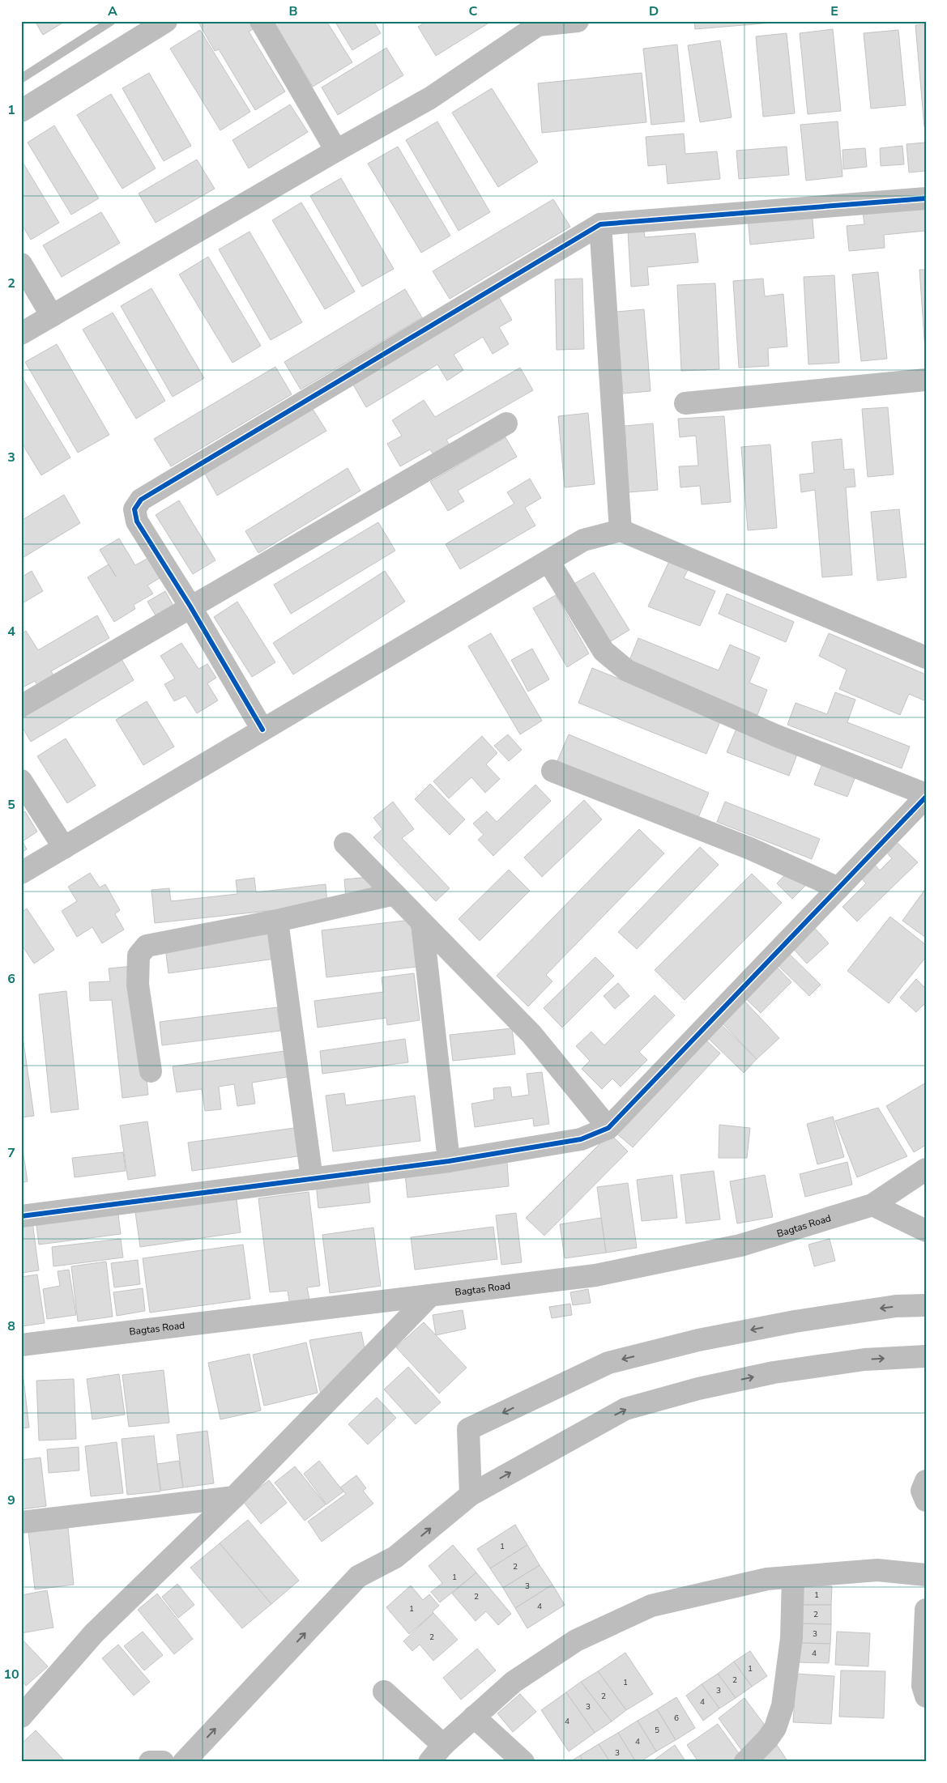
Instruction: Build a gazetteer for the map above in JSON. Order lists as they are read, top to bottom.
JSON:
{
  "streets": {
    "street": ["Bagtas Road"]
  },
  "house_numbers": [
    "1",
    "2",
    "1",
    "3",
    "1",
    "2",
    "4",
    "1",
    "2",
    "3",
    "2",
    "4",
    "1",
    "2",
    "1",
    "3",
    "2",
    "4",
    "3",
    "6",
    "4",
    "5",
    "4",
    "3"
  ],
  "grid": {
    "columns": [
      "A",
      "B",
      "C",
      "D",
      "E"
    ],
    "rows": [
      "1",
      "2",
      "3",
      "4",
      "5",
      "6",
      "7",
      "8",
      "9",
      "10"
    ]
  }
}
